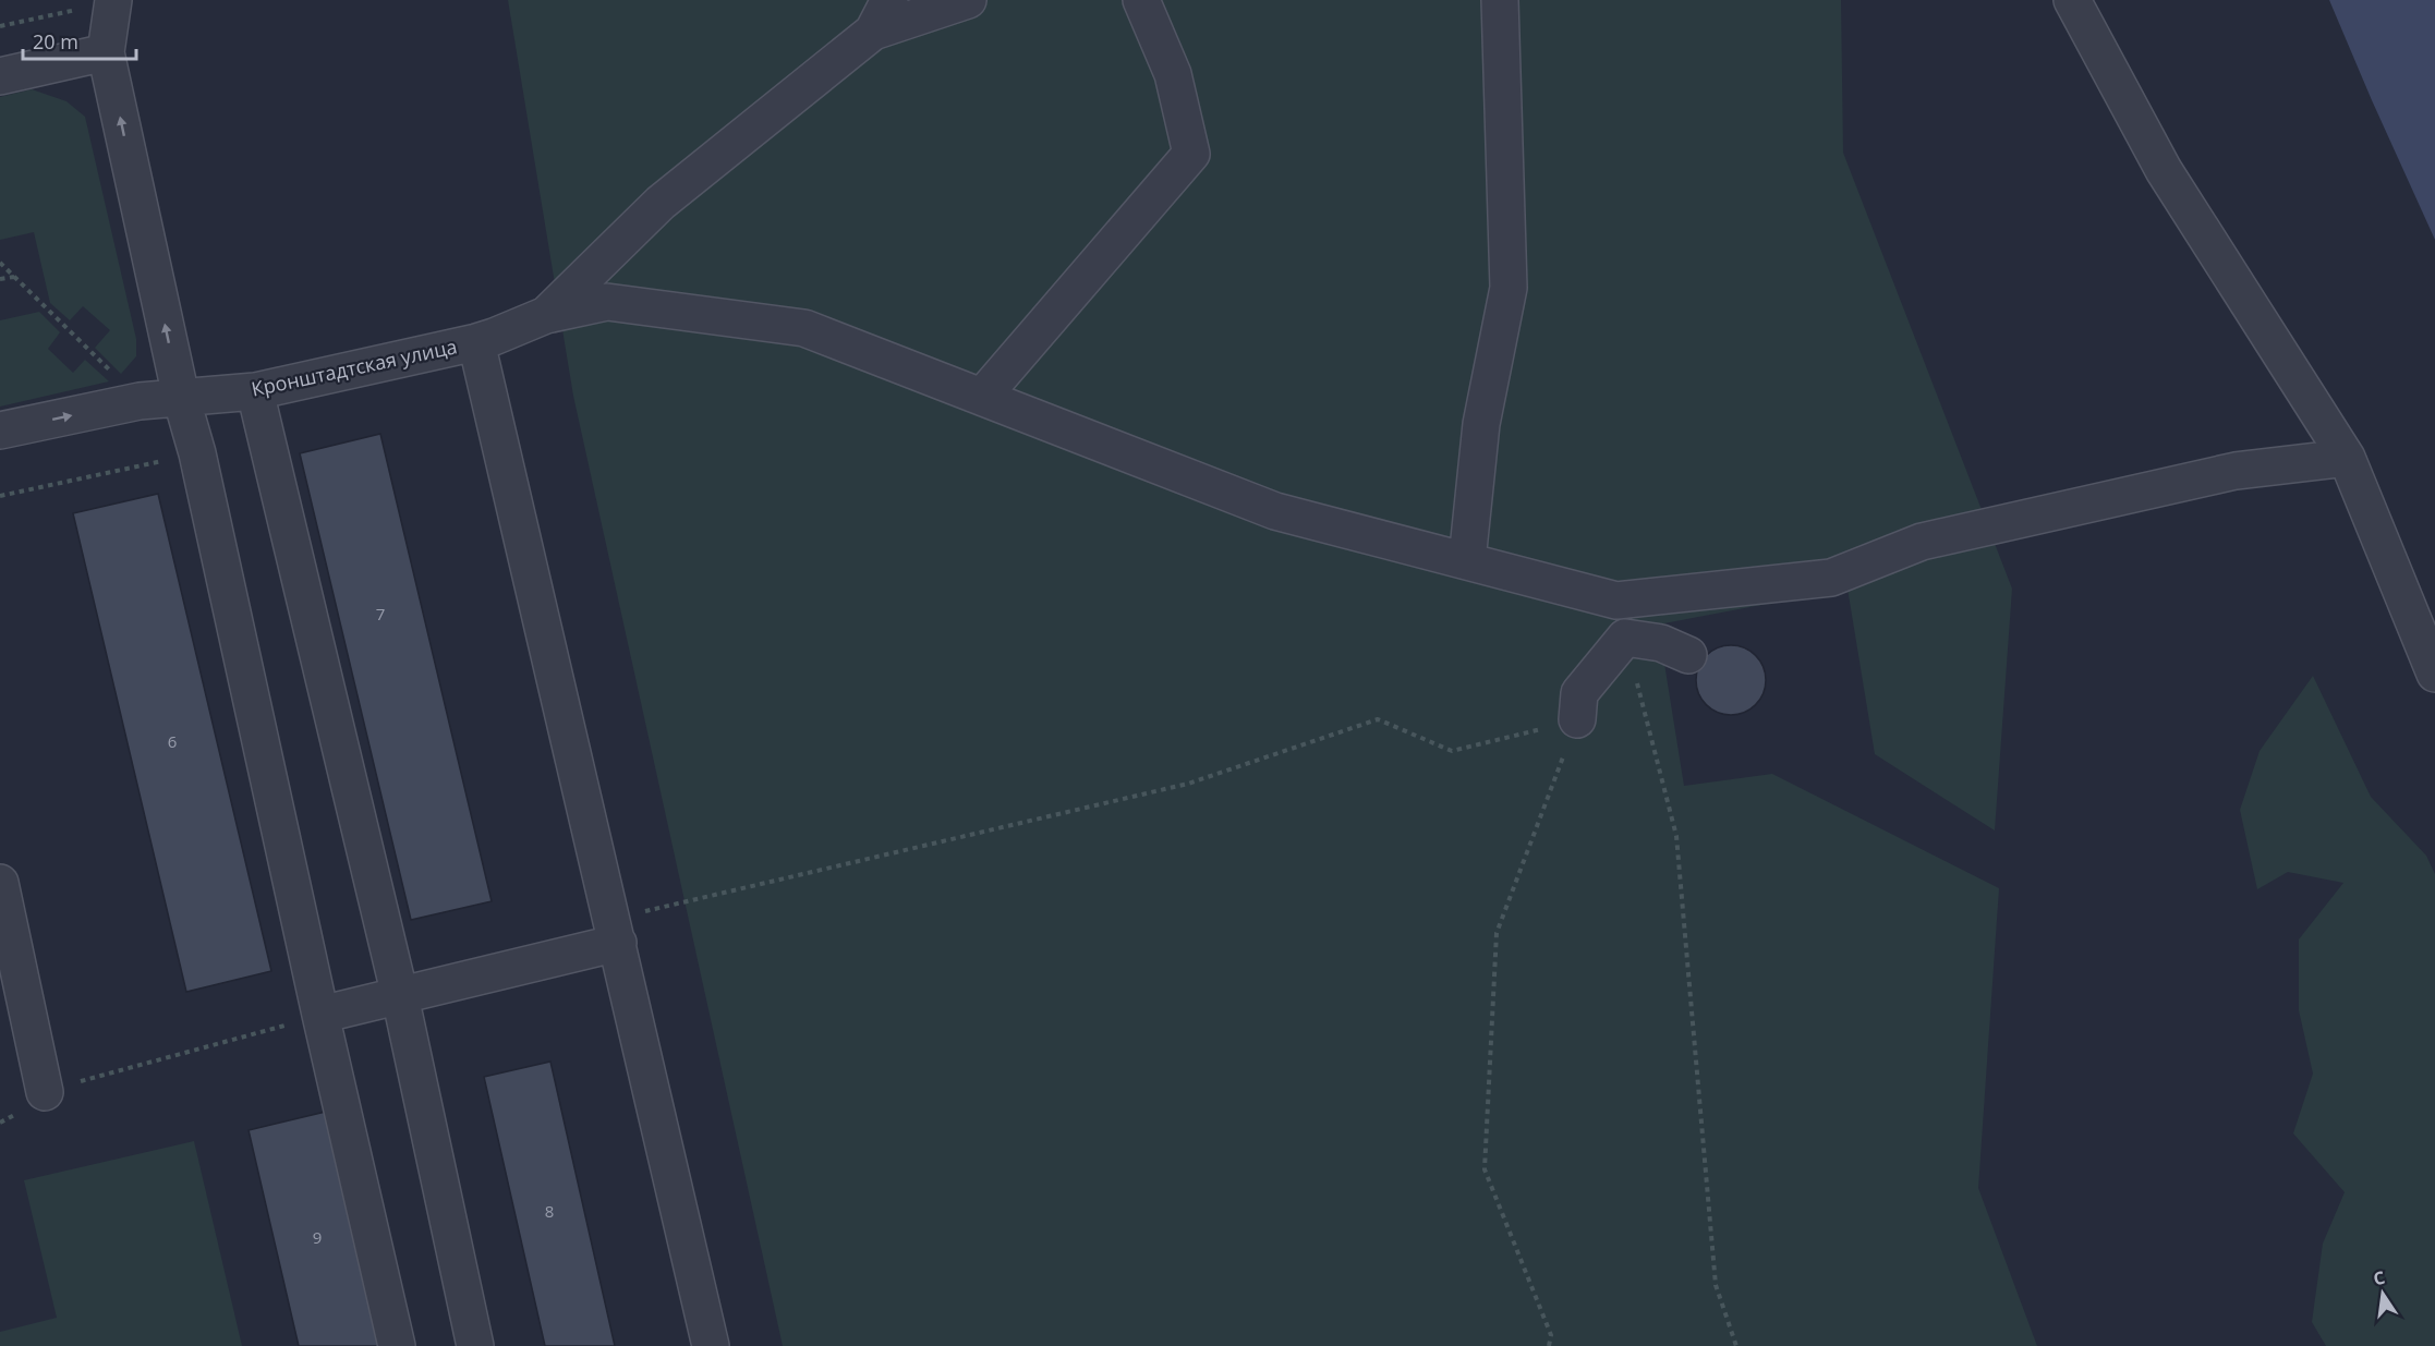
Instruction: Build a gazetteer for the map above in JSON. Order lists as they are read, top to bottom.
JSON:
{
  "streets": {
    "street": ["Кронштадтская улица"]
  },
  "house_numbers": [
    "7",
    "6",
    "8",
    "9"
  ],
  "scale_bar": "20 m",
  "north": "top"
}
